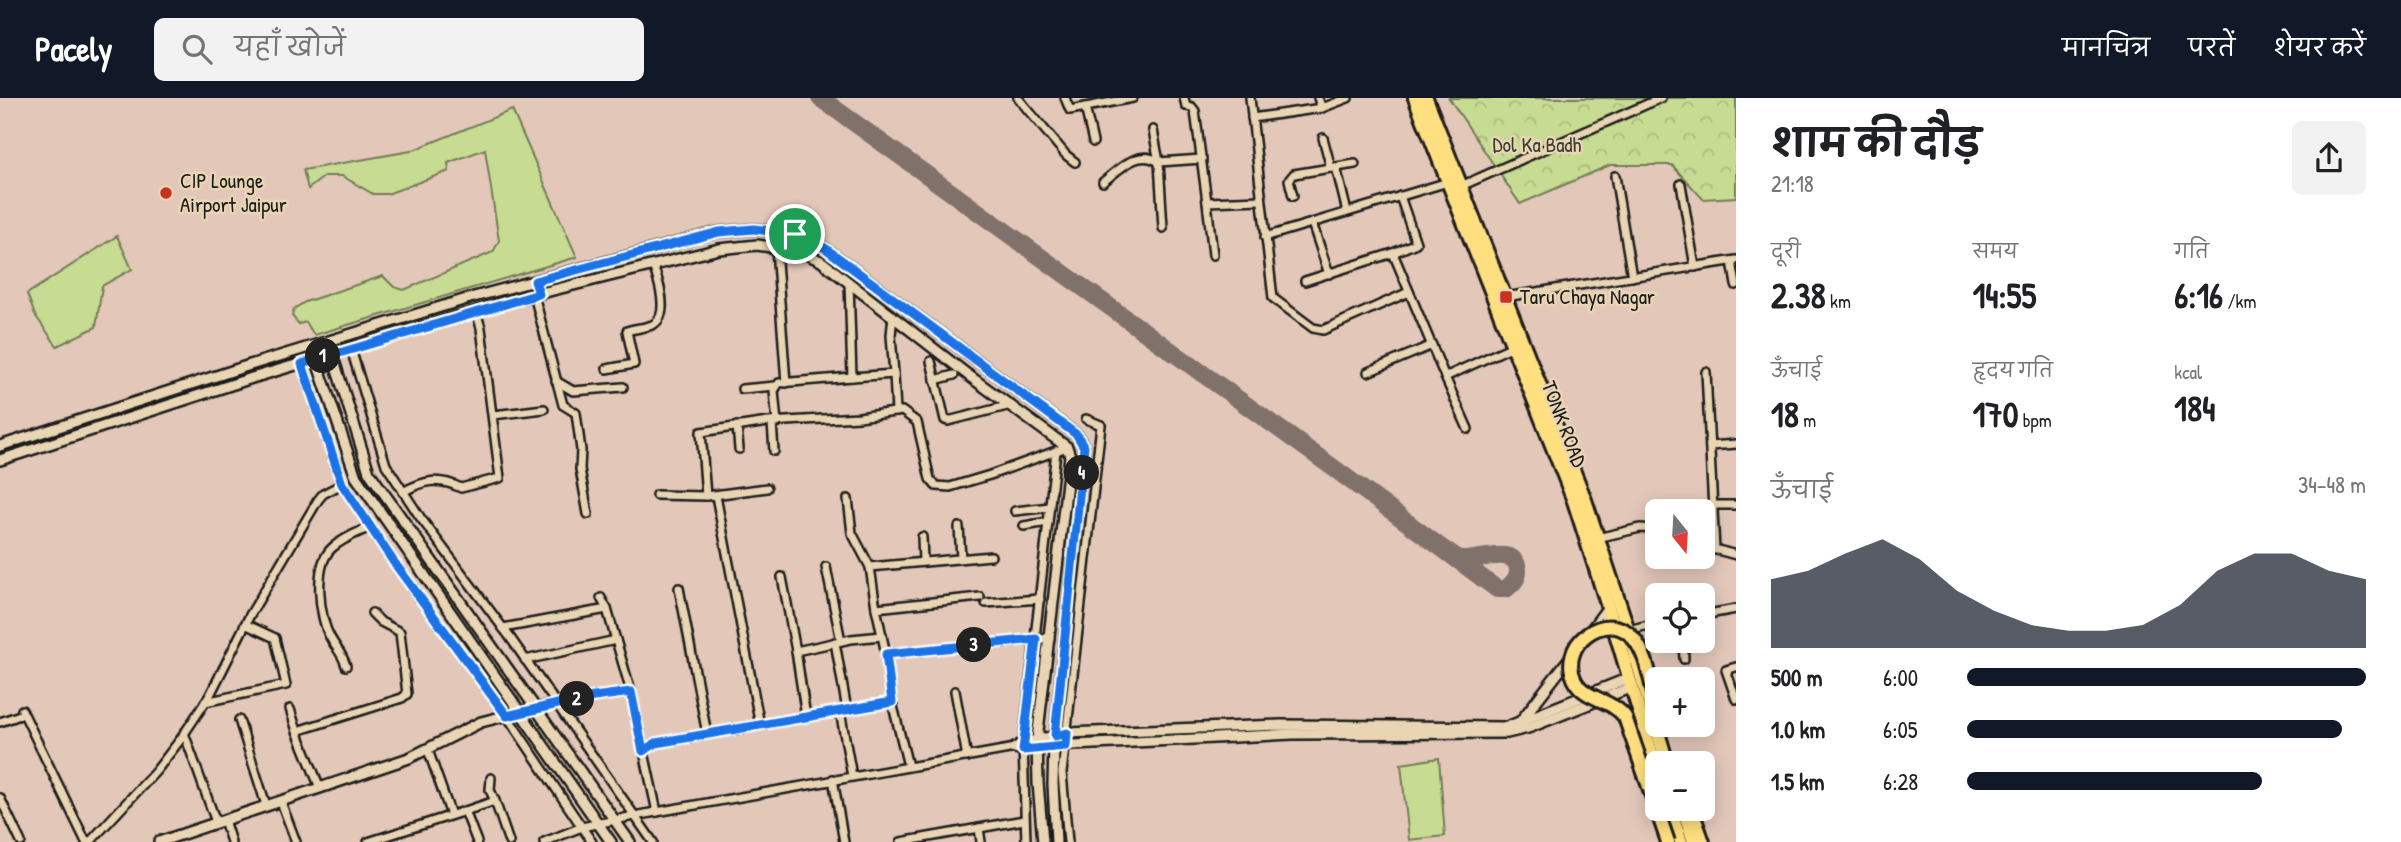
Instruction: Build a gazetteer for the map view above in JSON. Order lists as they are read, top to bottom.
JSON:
{
  "streets": {
    "main road": ["TONK ROAD"]
  },
  "parks": ["Dol Ka Badh"],
  "places": {
    "other": ["CIP Lounge Airport Jaipur"],
    "transit": ["Taru Chaya Nagar"]
  },
  "north": "bottom",
  "page": {
    "header": "Pacely",
    "search": "यहाँ खोजें",
    "nav": ["मानचित्र", "परतें", "शेयर करें"],
    "heading": ["शाम की दौड़", "21:18"],
    "stats": [
      ["दूरी", "2.38 km"],
      ["समय", "14:55"],
      ["गति", "6:16 /km"],
      ["ऊँचाई", "18 m"],
      ["हृदय गति", "170 bpm"],
      ["kcal", "184"]
    ],
    "pins": [
      "1",
      "4",
      "3",
      "2"
    ],
    "chart": ["ऊँचाई", "34–48 m"],
    "map_buttons": ["+", "−"],
    "list": [
      {
        "name": "500 m",
        "note": "6:00"
      },
      {
        "name": "1.0 km",
        "note": "6:05"
      },
      {
        "name": "1.5 km",
        "note": "6:28"
      }
    ]
  }
}
